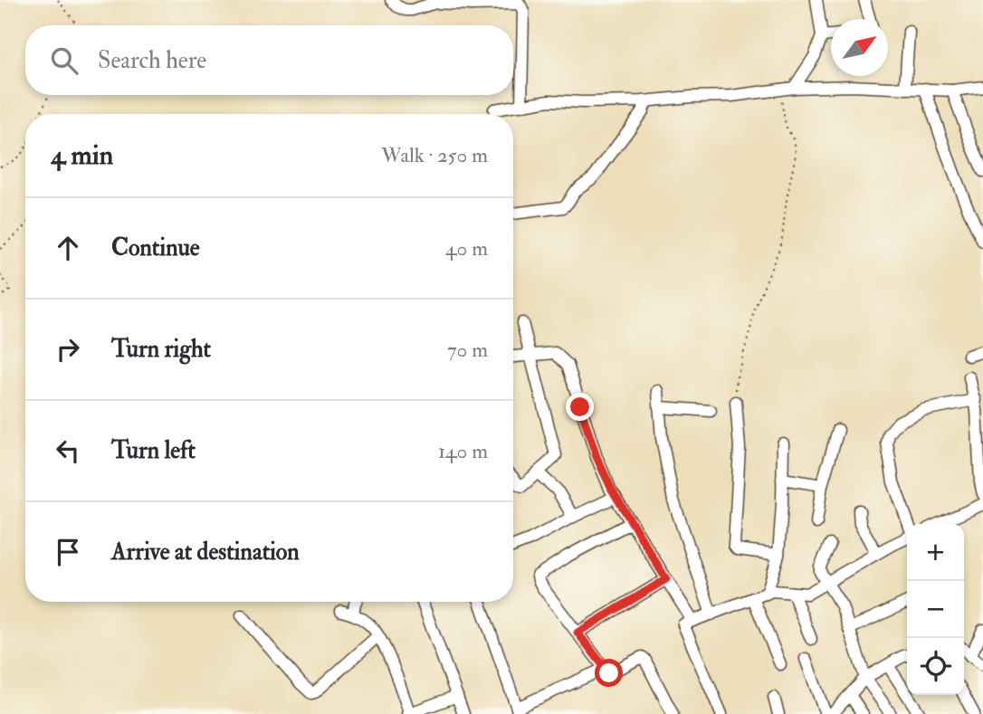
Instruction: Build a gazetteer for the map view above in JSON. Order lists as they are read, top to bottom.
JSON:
{
  "north": "top right",
  "page": {
    "search": "Search here",
    "heading": ["4 min", "Walk · 250 m"],
    "list": [
      ["Continue", "40 m"],
      ["Turn right", "70 m"],
      ["Turn left", "140 m"],
      "Arrive at destination"
    ],
    "map_buttons": ["+", "−"]
  }
}
